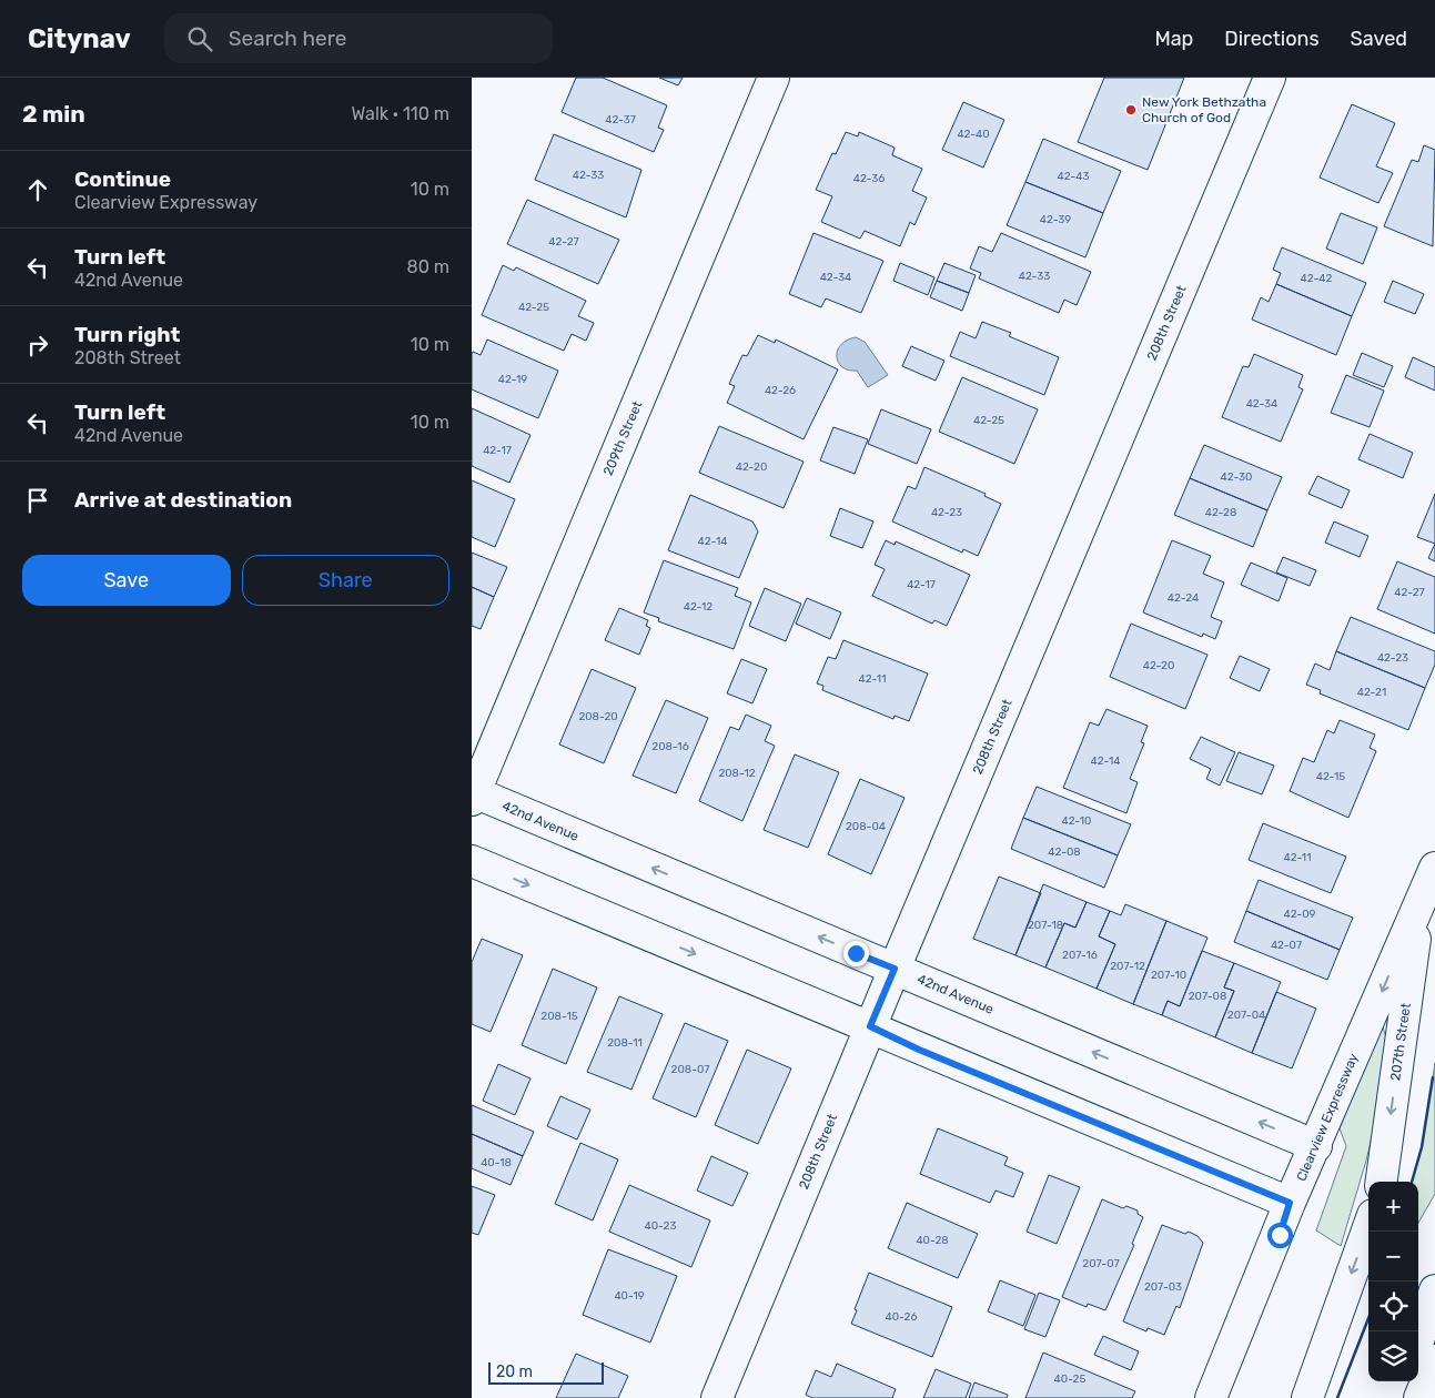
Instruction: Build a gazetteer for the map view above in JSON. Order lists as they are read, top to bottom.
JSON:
{
  "streets": {
    "main road": [
      "208th Street",
      "209th Street",
      "42nd Avenue",
      "207th Street",
      "Clearview Expressway"
    ]
  },
  "crossings": [
    ["208th Street", "42nd Avenue"],
    ["209th Street", "42nd Avenue"],
    ["42nd Avenue", "Clearview Expressway"],
    ["207th Street", "Clearview Expressway"]
  ],
  "one_way": ["207th Street", "Clearview Expressway"],
  "places": ["New York Bethzatha Church of God"],
  "house_numbers": [
    "42-37",
    "42-40",
    "42-33",
    "42-43",
    "42-36",
    "42-39",
    "42-27",
    "42-33",
    "42-34",
    "42-42",
    "42-25",
    "42-19",
    "42-26",
    "42-34",
    "42-25",
    "42-17",
    "42-20",
    "42-30",
    "42-23",
    "42-28",
    "42-14",
    "42-17",
    "42-27",
    "42-24",
    "42-12",
    "42-23",
    "42-20",
    "42-11",
    "42-21",
    "208-20",
    "208-16",
    "42-14",
    "208-12",
    "42-15",
    "42-10",
    "208-04",
    "42-08",
    "42-11",
    "42-09",
    "207-18",
    "42-07",
    "207-16",
    "207-12",
    "207-10",
    "207-08",
    "207-04",
    "208-15",
    "208-11",
    "208-07",
    "40-18",
    "40-23",
    "40-28",
    "207-07",
    "207-03",
    "40-19",
    "40-26",
    "40-25"
  ],
  "scale_bar": "20 m",
  "page": {
    "header": "Citynav",
    "search": "Search here",
    "nav": ["Map", "Directions", "Saved"],
    "heading": ["2 min", "Walk · 110 m"],
    "list": [
      ["Continue", "Clearview Expressway", "10 m"],
      ["Turn left", "42nd Avenue", "80 m"],
      ["Turn right", "208th Street", "10 m"],
      ["Turn left", "42nd Avenue", "10 m"],
      "Arrive at destination"
    ],
    "buttons": ["Save", "Share"],
    "map_buttons": ["+", "−"],
    "scale": "20 m"
  }
}
